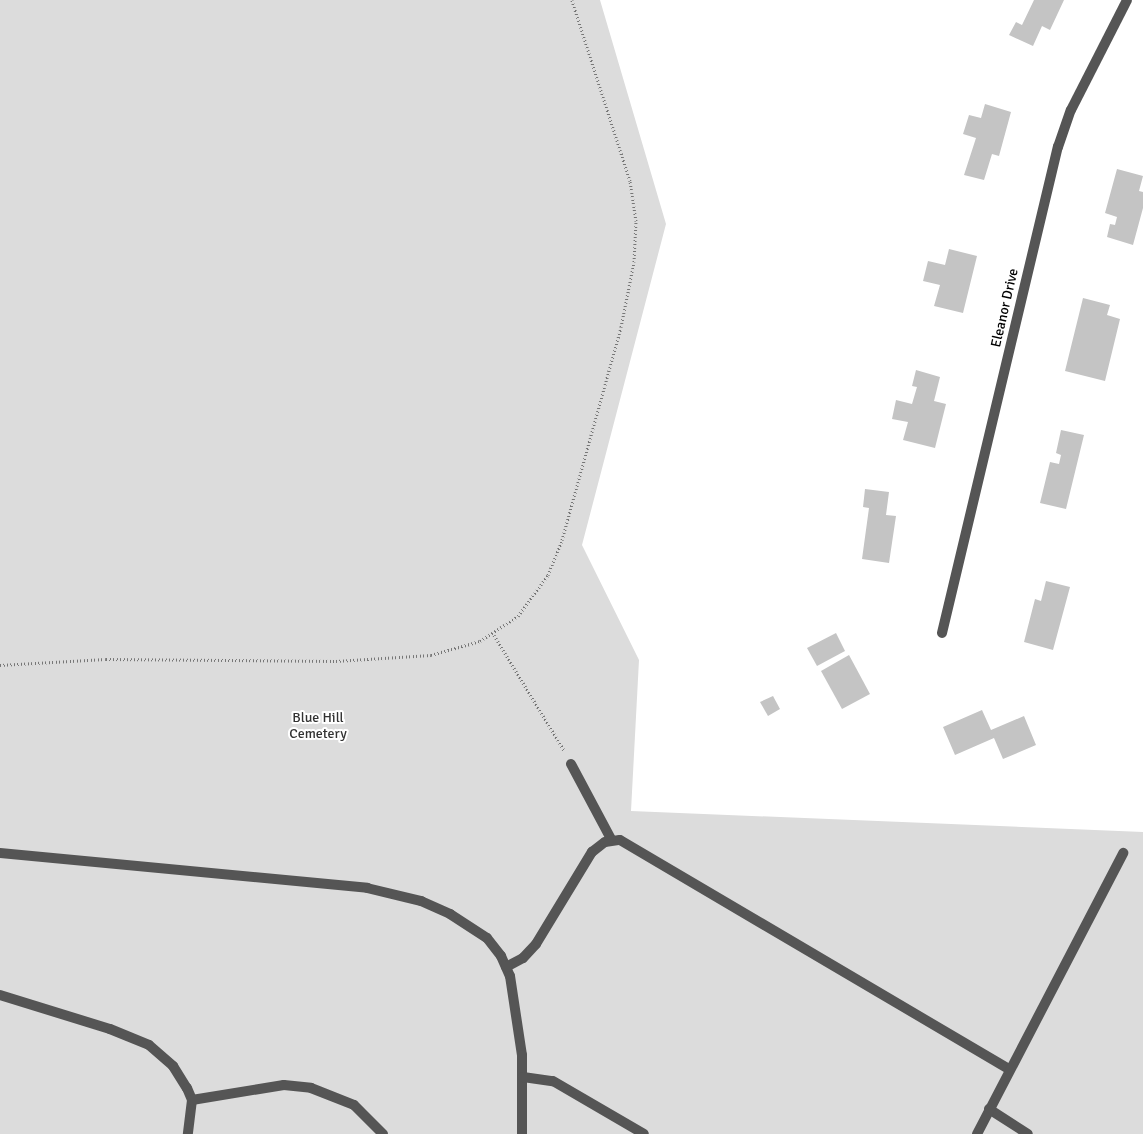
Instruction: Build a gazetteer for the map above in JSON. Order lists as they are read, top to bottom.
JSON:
{
  "streets": {
    "street": ["Eleanor Drive"]
  },
  "parks": ["Blue Hill Cemetery"]
}
